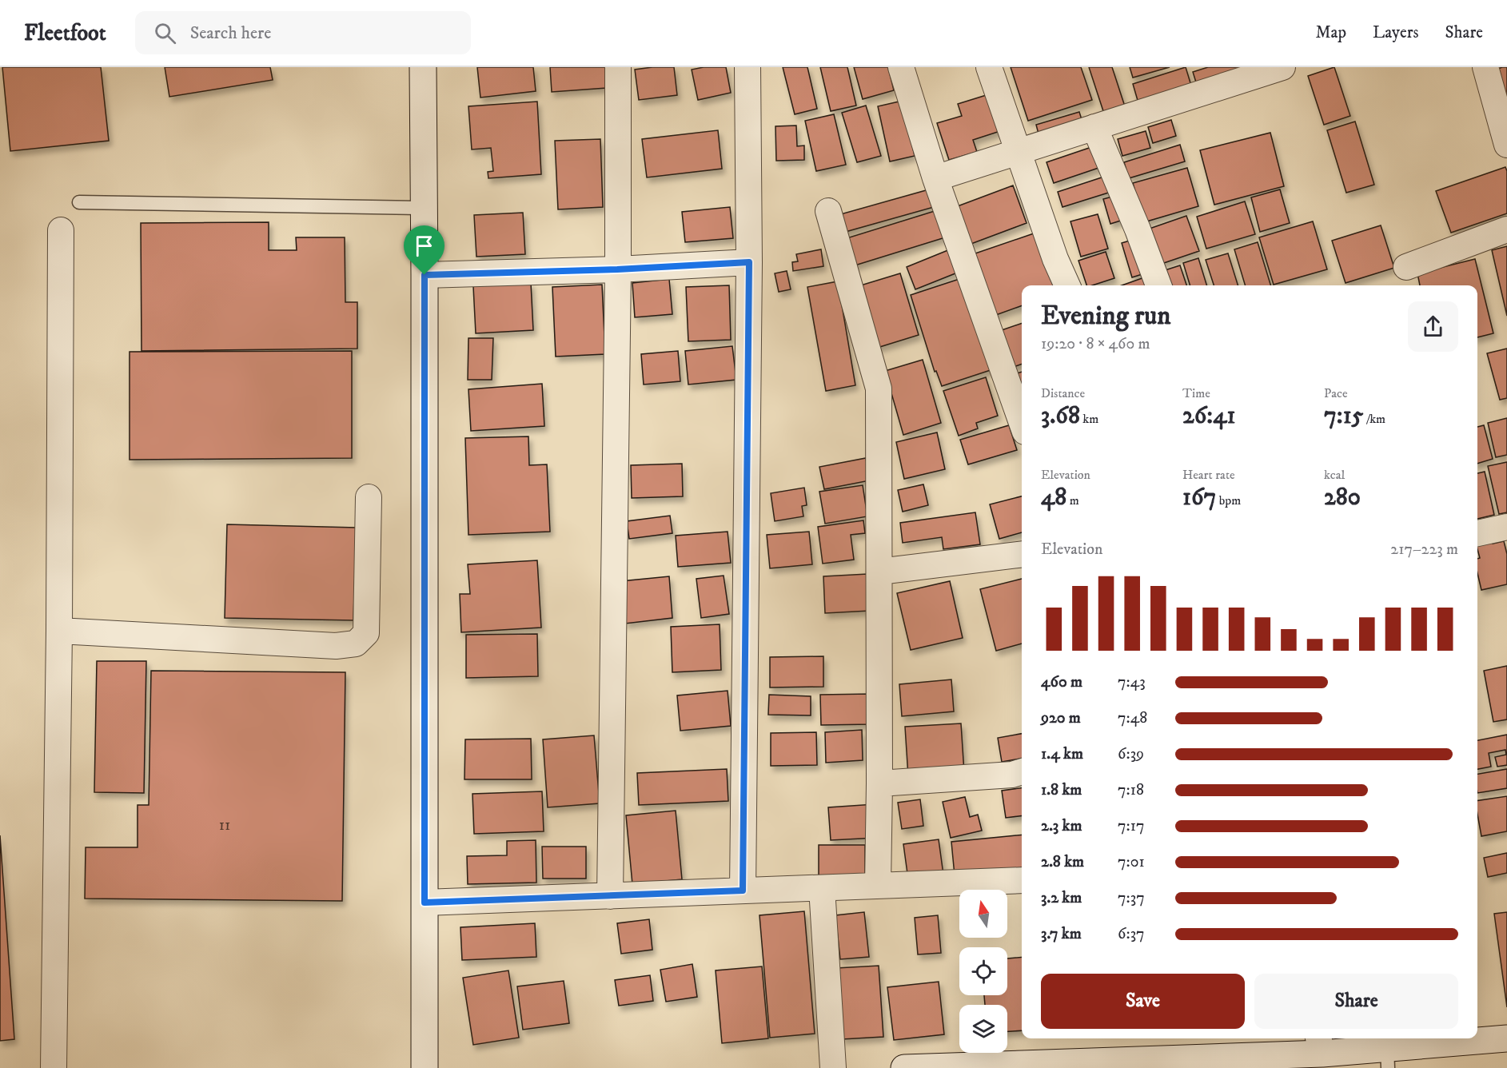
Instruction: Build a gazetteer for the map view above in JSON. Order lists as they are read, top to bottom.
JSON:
{
  "house_numbers": ["11"],
  "north": "top",
  "page": {
    "header": "Fleetfoot",
    "search": "Search here",
    "nav": ["Map", "Layers", "Share"],
    "heading": ["Evening run", "19:20 · 8 × 460 m"],
    "stats": [
      ["Distance", "3.68 km"],
      ["Time", "26:41"],
      ["Pace", "7:15 /km"],
      ["Elevation", "48 m"],
      ["Heart rate", "167 bpm"],
      ["kcal", "280"]
    ],
    "chart": ["Elevation", "217–223 m"],
    "list": [
      {
        "name": "460 m",
        "note": "7:43"
      },
      {
        "name": "920 m",
        "note": "7:48"
      },
      {
        "name": "1.4 km",
        "note": "6:39"
      },
      {
        "name": "1.8 km",
        "note": "7:18"
      },
      {
        "name": "2.3 km",
        "note": "7:17"
      },
      {
        "name": "2.8 km",
        "note": "7:01"
      },
      {
        "name": "3.2 km",
        "note": "7:37"
      },
      {
        "name": "3.7 km",
        "note": "6:37"
      }
    ],
    "buttons": ["Save", "Share"]
  }
}
